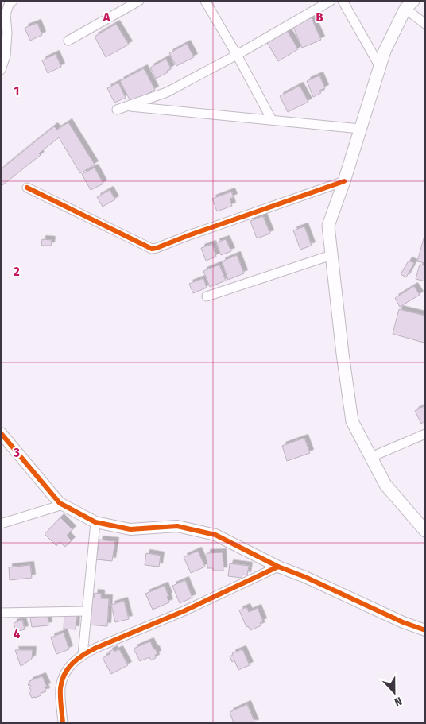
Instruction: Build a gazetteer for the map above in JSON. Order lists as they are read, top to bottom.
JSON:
{
  "north": "bottom",
  "grid": {
    "columns": ["A", "B"],
    "rows": [
      "1",
      "2",
      "3",
      "4"
    ]
  }
}
